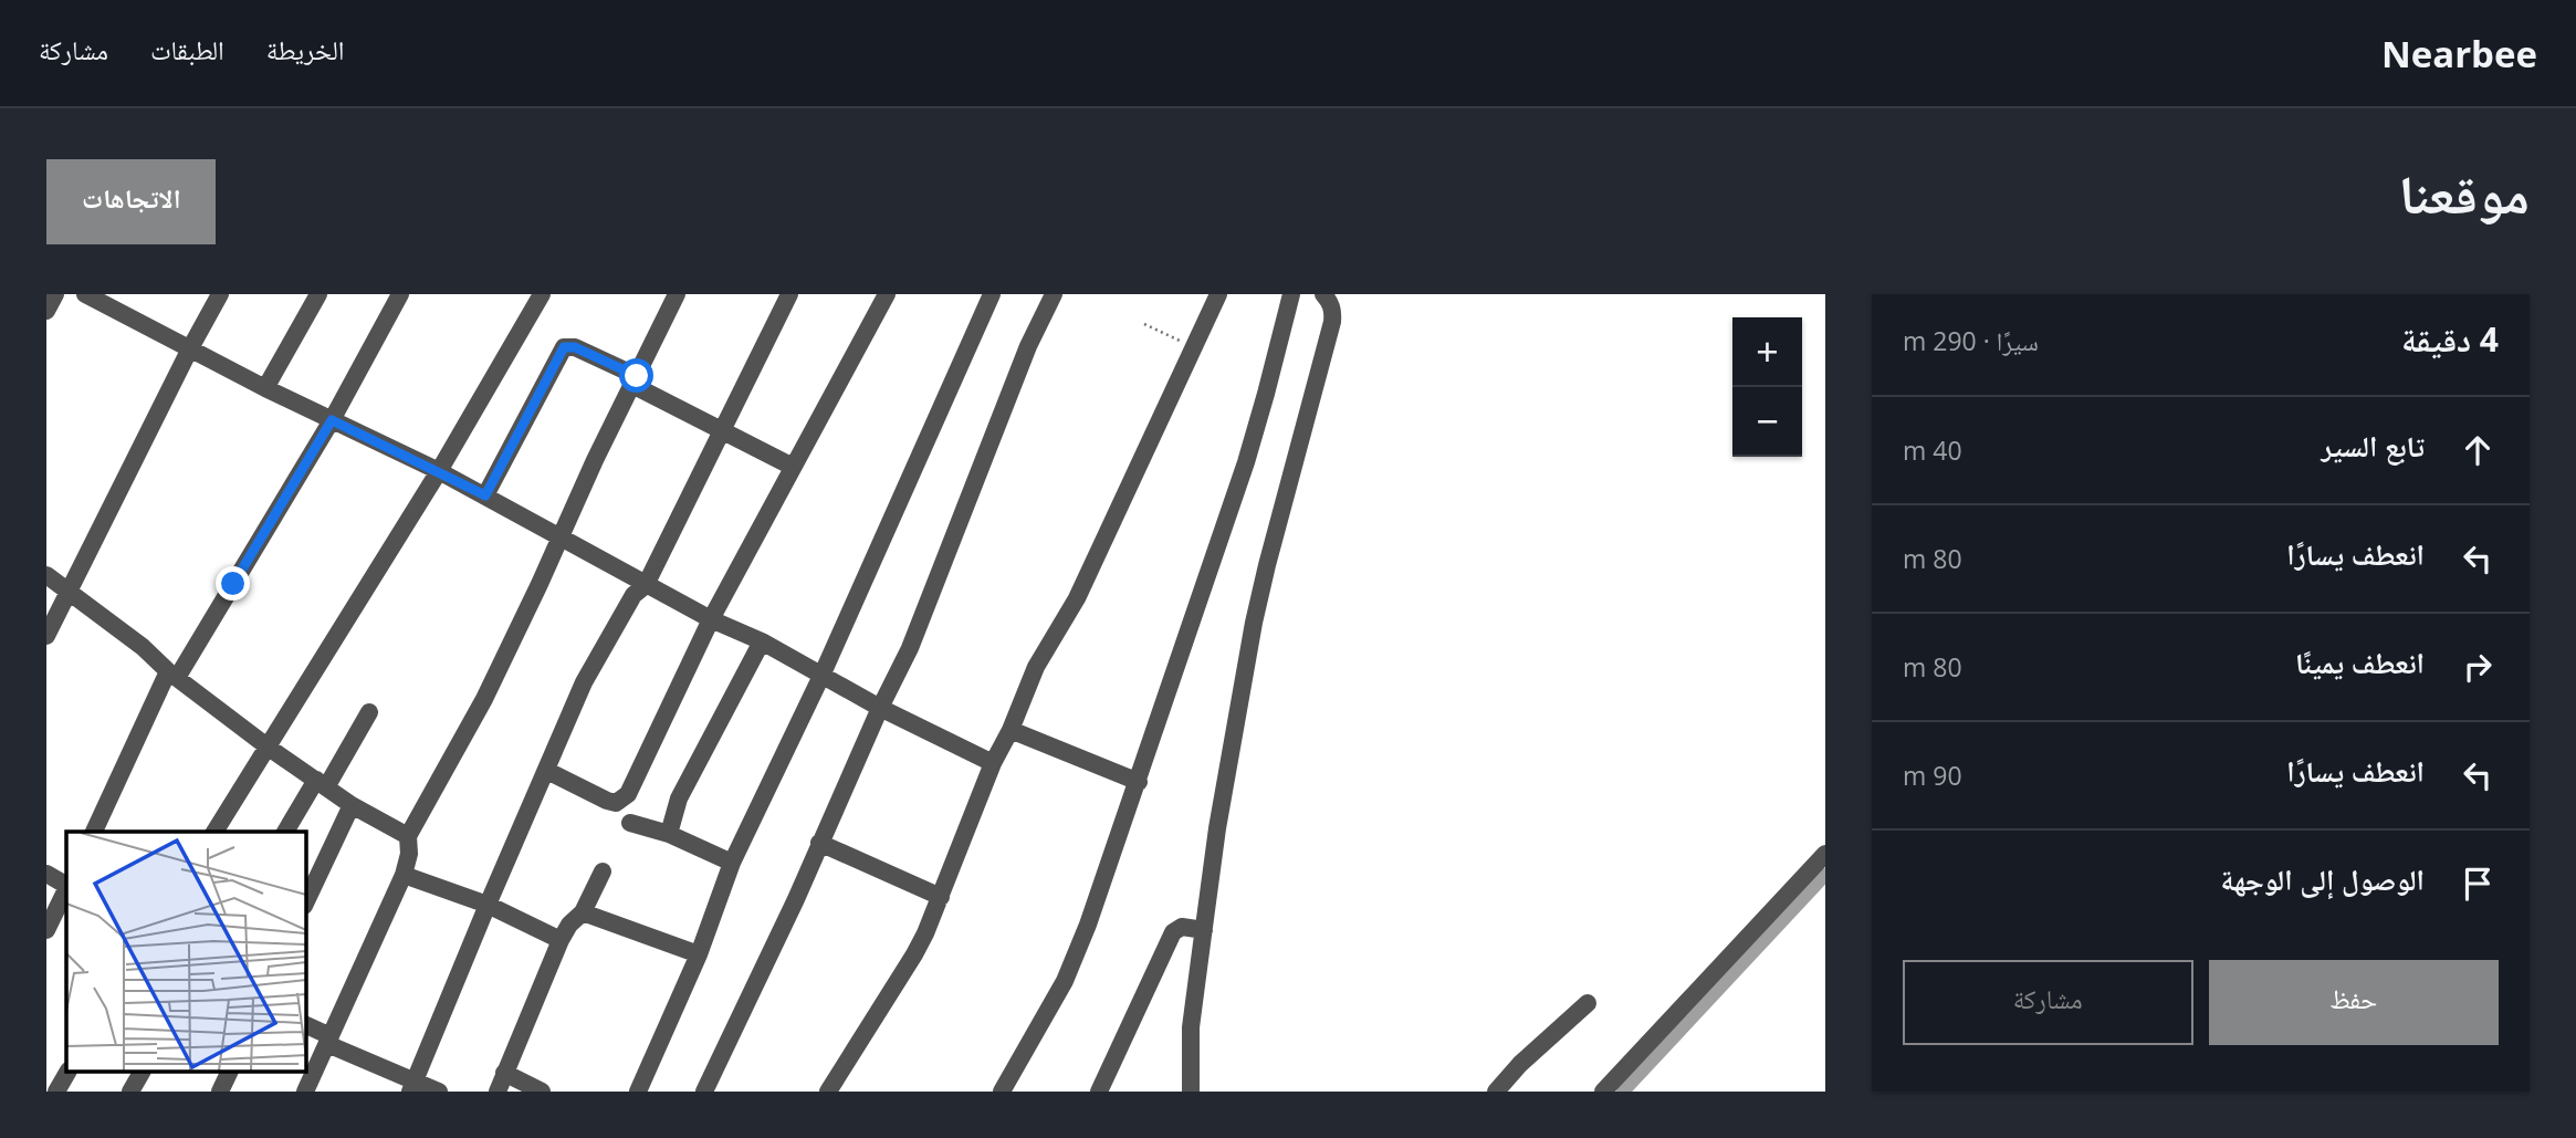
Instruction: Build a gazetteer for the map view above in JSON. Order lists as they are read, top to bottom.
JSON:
{
  "page": {
    "header": "Nearbee",
    "nav": ["الخريطة", "الطبقات", "مشاركة"],
    "title": "موقعنا",
    "buttons": [
      "الاتجاهات",
      ["حفظ", "مشاركة"]
    ],
    "heading": ["4 دقيقة", "سيرًا · 290 m"],
    "map_buttons": ["+", "−"],
    "list": [
      ["تابع السير", "40 m"],
      ["انعطف يسارًا", "80 m"],
      ["انعطف يمينًا", "80 m"],
      ["انعطف يسارًا", "90 m"],
      "الوصول إلى الوجهة"
    ]
  }
}
